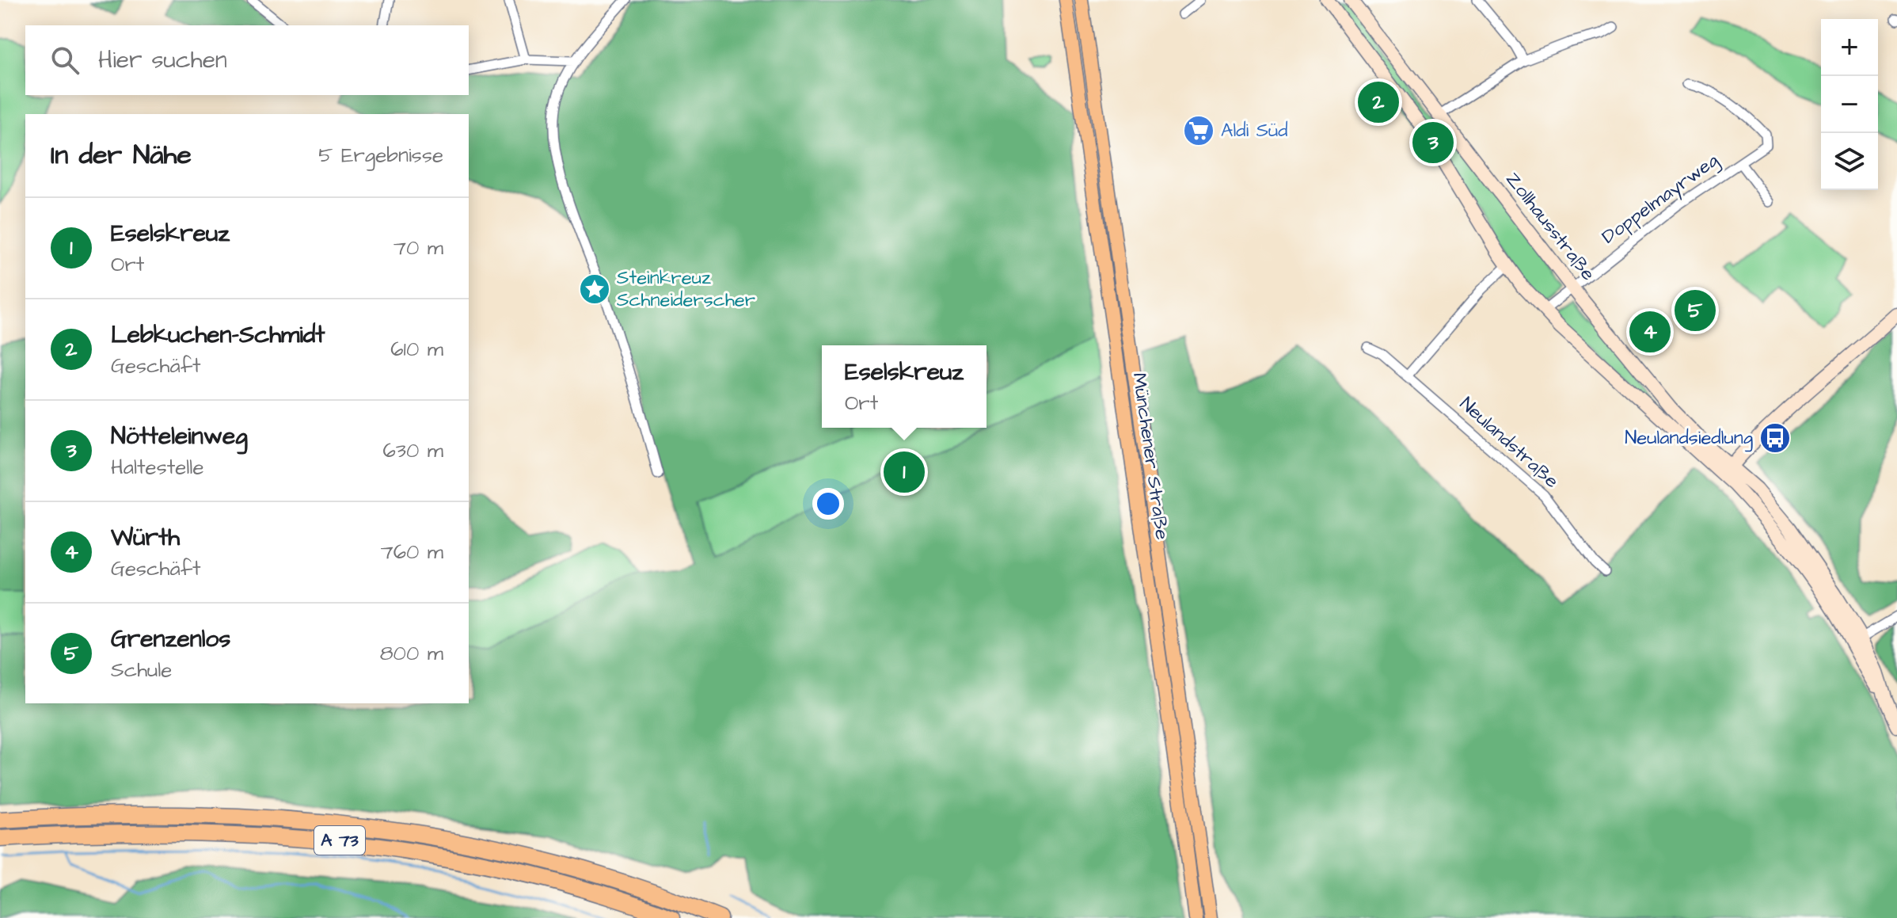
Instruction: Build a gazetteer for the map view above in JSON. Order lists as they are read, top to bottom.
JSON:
{
  "streets": {
    "highway": ["A 73"],
    "main road": ["Zollhausstraße", "Münchener Straße"],
    "street": ["Doppelmayrweg", "Neulandstraße"]
  },
  "crossings": [
    ["Doppelmayrweg", "Zollhausstraße"]
  ],
  "places": {
    "supermarket": ["Aldi Süd"],
    "place": ["Steinkreuz Schneiderscher"],
    "bus stop": ["Neulandsiedlung"]
  },
  "page": {
    "map_buttons": ["+", "−"],
    "search": "Hier suchen",
    "pins": [
      "2",
      "3",
      "5",
      "4",
      "1"
    ],
    "heading": ["In der Nähe", "5 Ergebnisse"],
    "list": [
      {
        "mark": "1",
        "name": "Eselskreuz",
        "note": "Ort",
        "value": "70 m"
      },
      {
        "mark": "2",
        "name": "Lebkuchen-Schmidt",
        "note": "Geschäft",
        "value": "610 m"
      },
      {
        "mark": "3",
        "name": "Nötteleinweg",
        "note": "Haltestelle",
        "value": "630 m"
      },
      {
        "mark": "4",
        "name": "Würth",
        "note": "Geschäft",
        "value": "760 m"
      },
      {
        "mark": "5",
        "name": "Grenzenlos",
        "note": "Schule",
        "value": "800 m"
      }
    ],
    "popup": ["Eselskreuz", "Ort"]
  }
}
